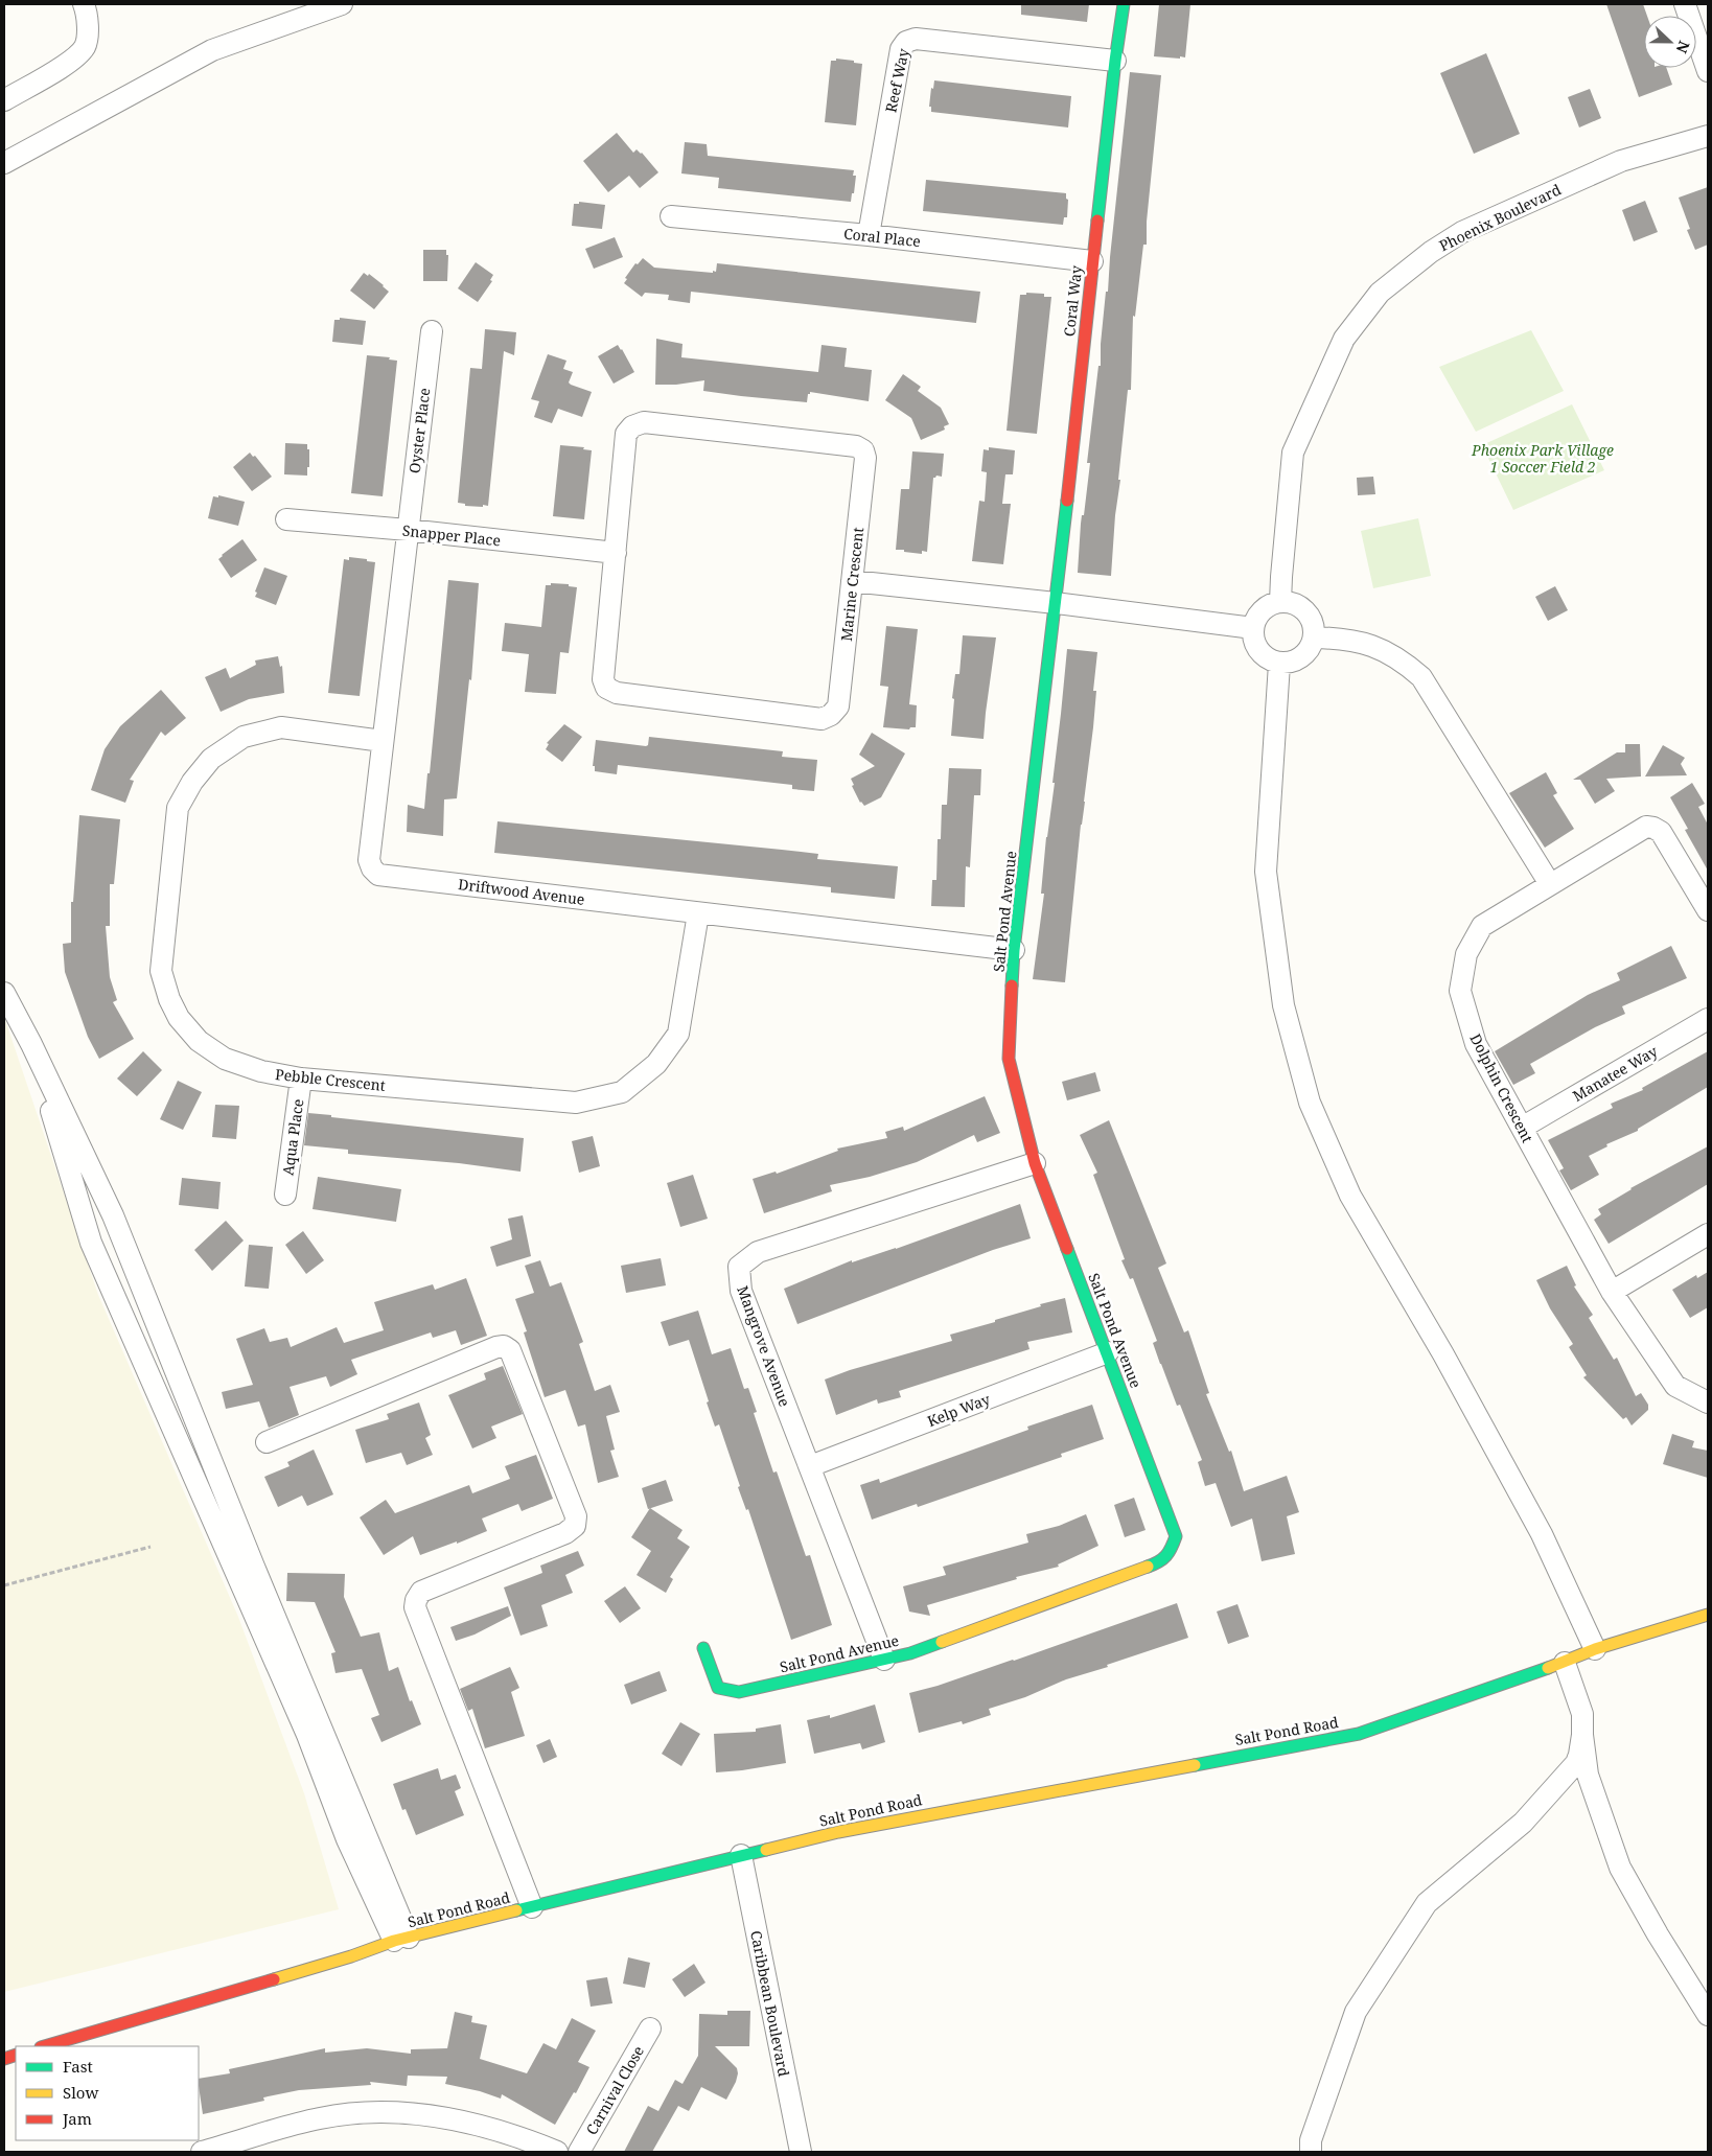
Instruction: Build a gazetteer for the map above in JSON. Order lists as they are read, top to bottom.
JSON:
{
  "streets": {
    "street": [
      "Reef Way",
      "Phoenix Boulevard",
      "Coral Place",
      "Coral Way",
      "Oyster Place",
      "Snapper Place",
      "Marine Crescent",
      "Driftwood Avenue",
      "Salt Pond Avenue",
      "Manatee Way",
      "Pebble Crescent",
      "Dolphin Crescent",
      "Aqua Place",
      "Mangrove Avenue",
      "Kelp Way",
      "Salt Pond Road",
      "Caribbean Boulevard",
      "Carnival Close"
    ]
  },
  "crossings": [
    ["Reef Way", "Coral Place"],
    ["Reef Way", "Coral Way"],
    ["Coral Place", "Coral Way"],
    ["Coral Way", "Salt Pond Avenue"],
    ["Oyster Place", "Snapper Place"],
    ["Oyster Place", "Driftwood Avenue"],
    ["Snapper Place", "Marine Crescent"],
    ["Snapper Place", "Driftwood Avenue"],
    ["Driftwood Avenue", "Salt Pond Avenue"],
    ["Driftwood Avenue", "Pebble Crescent"],
    ["Salt Pond Avenue", "Mangrove Avenue"],
    ["Salt Pond Avenue", "Kelp Way"],
    ["Manatee Way", "Dolphin Crescent"],
    ["Pebble Crescent", "Aqua Place"],
    ["Mangrove Avenue", "Kelp Way"],
    ["Salt Pond Road", "Caribbean Boulevard"]
  ],
  "parks": ["Phoenix Park Village 1 Soccer Field 2"],
  "legend": ["Fast", "Slow", "Jam"],
  "north": "right"
}
